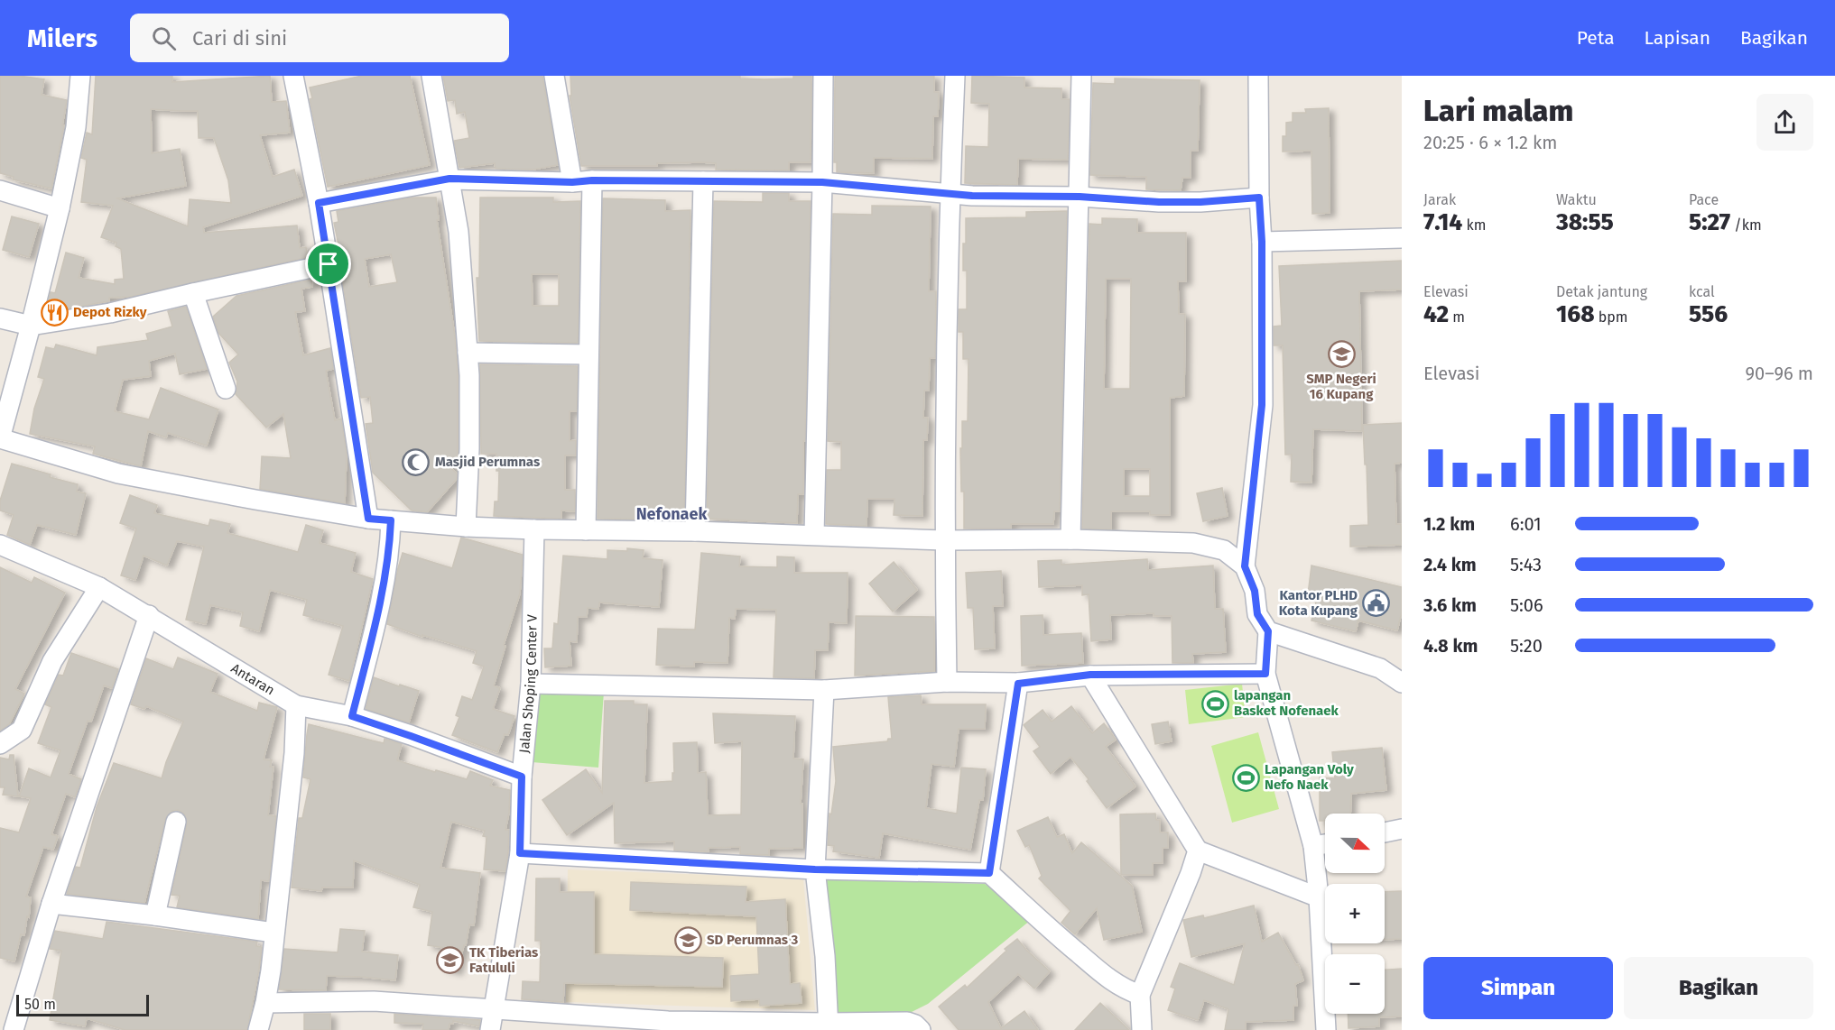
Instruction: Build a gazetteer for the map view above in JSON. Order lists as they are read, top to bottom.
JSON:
{
  "streets": {
    "street": ["Antaran", "Jalan Shoping Center V"]
  },
  "crossings": [
    ["Antaran", "Jalan Shoping Center V"]
  ],
  "districts": ["Nefonaek"],
  "places": {
    "restaurant": ["Depot Rizky"],
    "school or university": ["SMP Negeri 16 Kupang", "SD Perumnas 3", "TK Tiberias Fatululi"],
    "mosque": ["Masjid Perumnas"],
    "public building": ["Kantor PLHD Kota Kupang"],
    "sports": ["lapangan Basket Nofenaek", "Lapangan Voly Nefo Naek"]
  },
  "scale_bar": "50 m",
  "north": "right",
  "page": {
    "header": "Milers",
    "search": "Cari di sini",
    "nav": ["Peta", "Lapisan", "Bagikan"],
    "heading": ["Lari malam", "20:25 · 6 × 1.2 km"],
    "stats": [
      ["Jarak", "7.14 km"],
      ["Waktu", "38:55"],
      ["Pace", "5:27 /km"],
      ["Elevasi", "42 m"],
      ["Detak jantung", "168 bpm"],
      ["kcal", "556"]
    ],
    "chart": ["Elevasi", "90–96 m"],
    "list": [
      {
        "name": "1.2 km",
        "note": "6:01"
      },
      {
        "name": "2.4 km",
        "note": "5:43"
      },
      {
        "name": "3.6 km",
        "note": "5:06"
      },
      {
        "name": "4.8 km",
        "note": "5:20"
      }
    ],
    "map_buttons": ["+", "−"],
    "buttons": ["Simpan", "Bagikan"],
    "scale": "50 m"
  }
}
